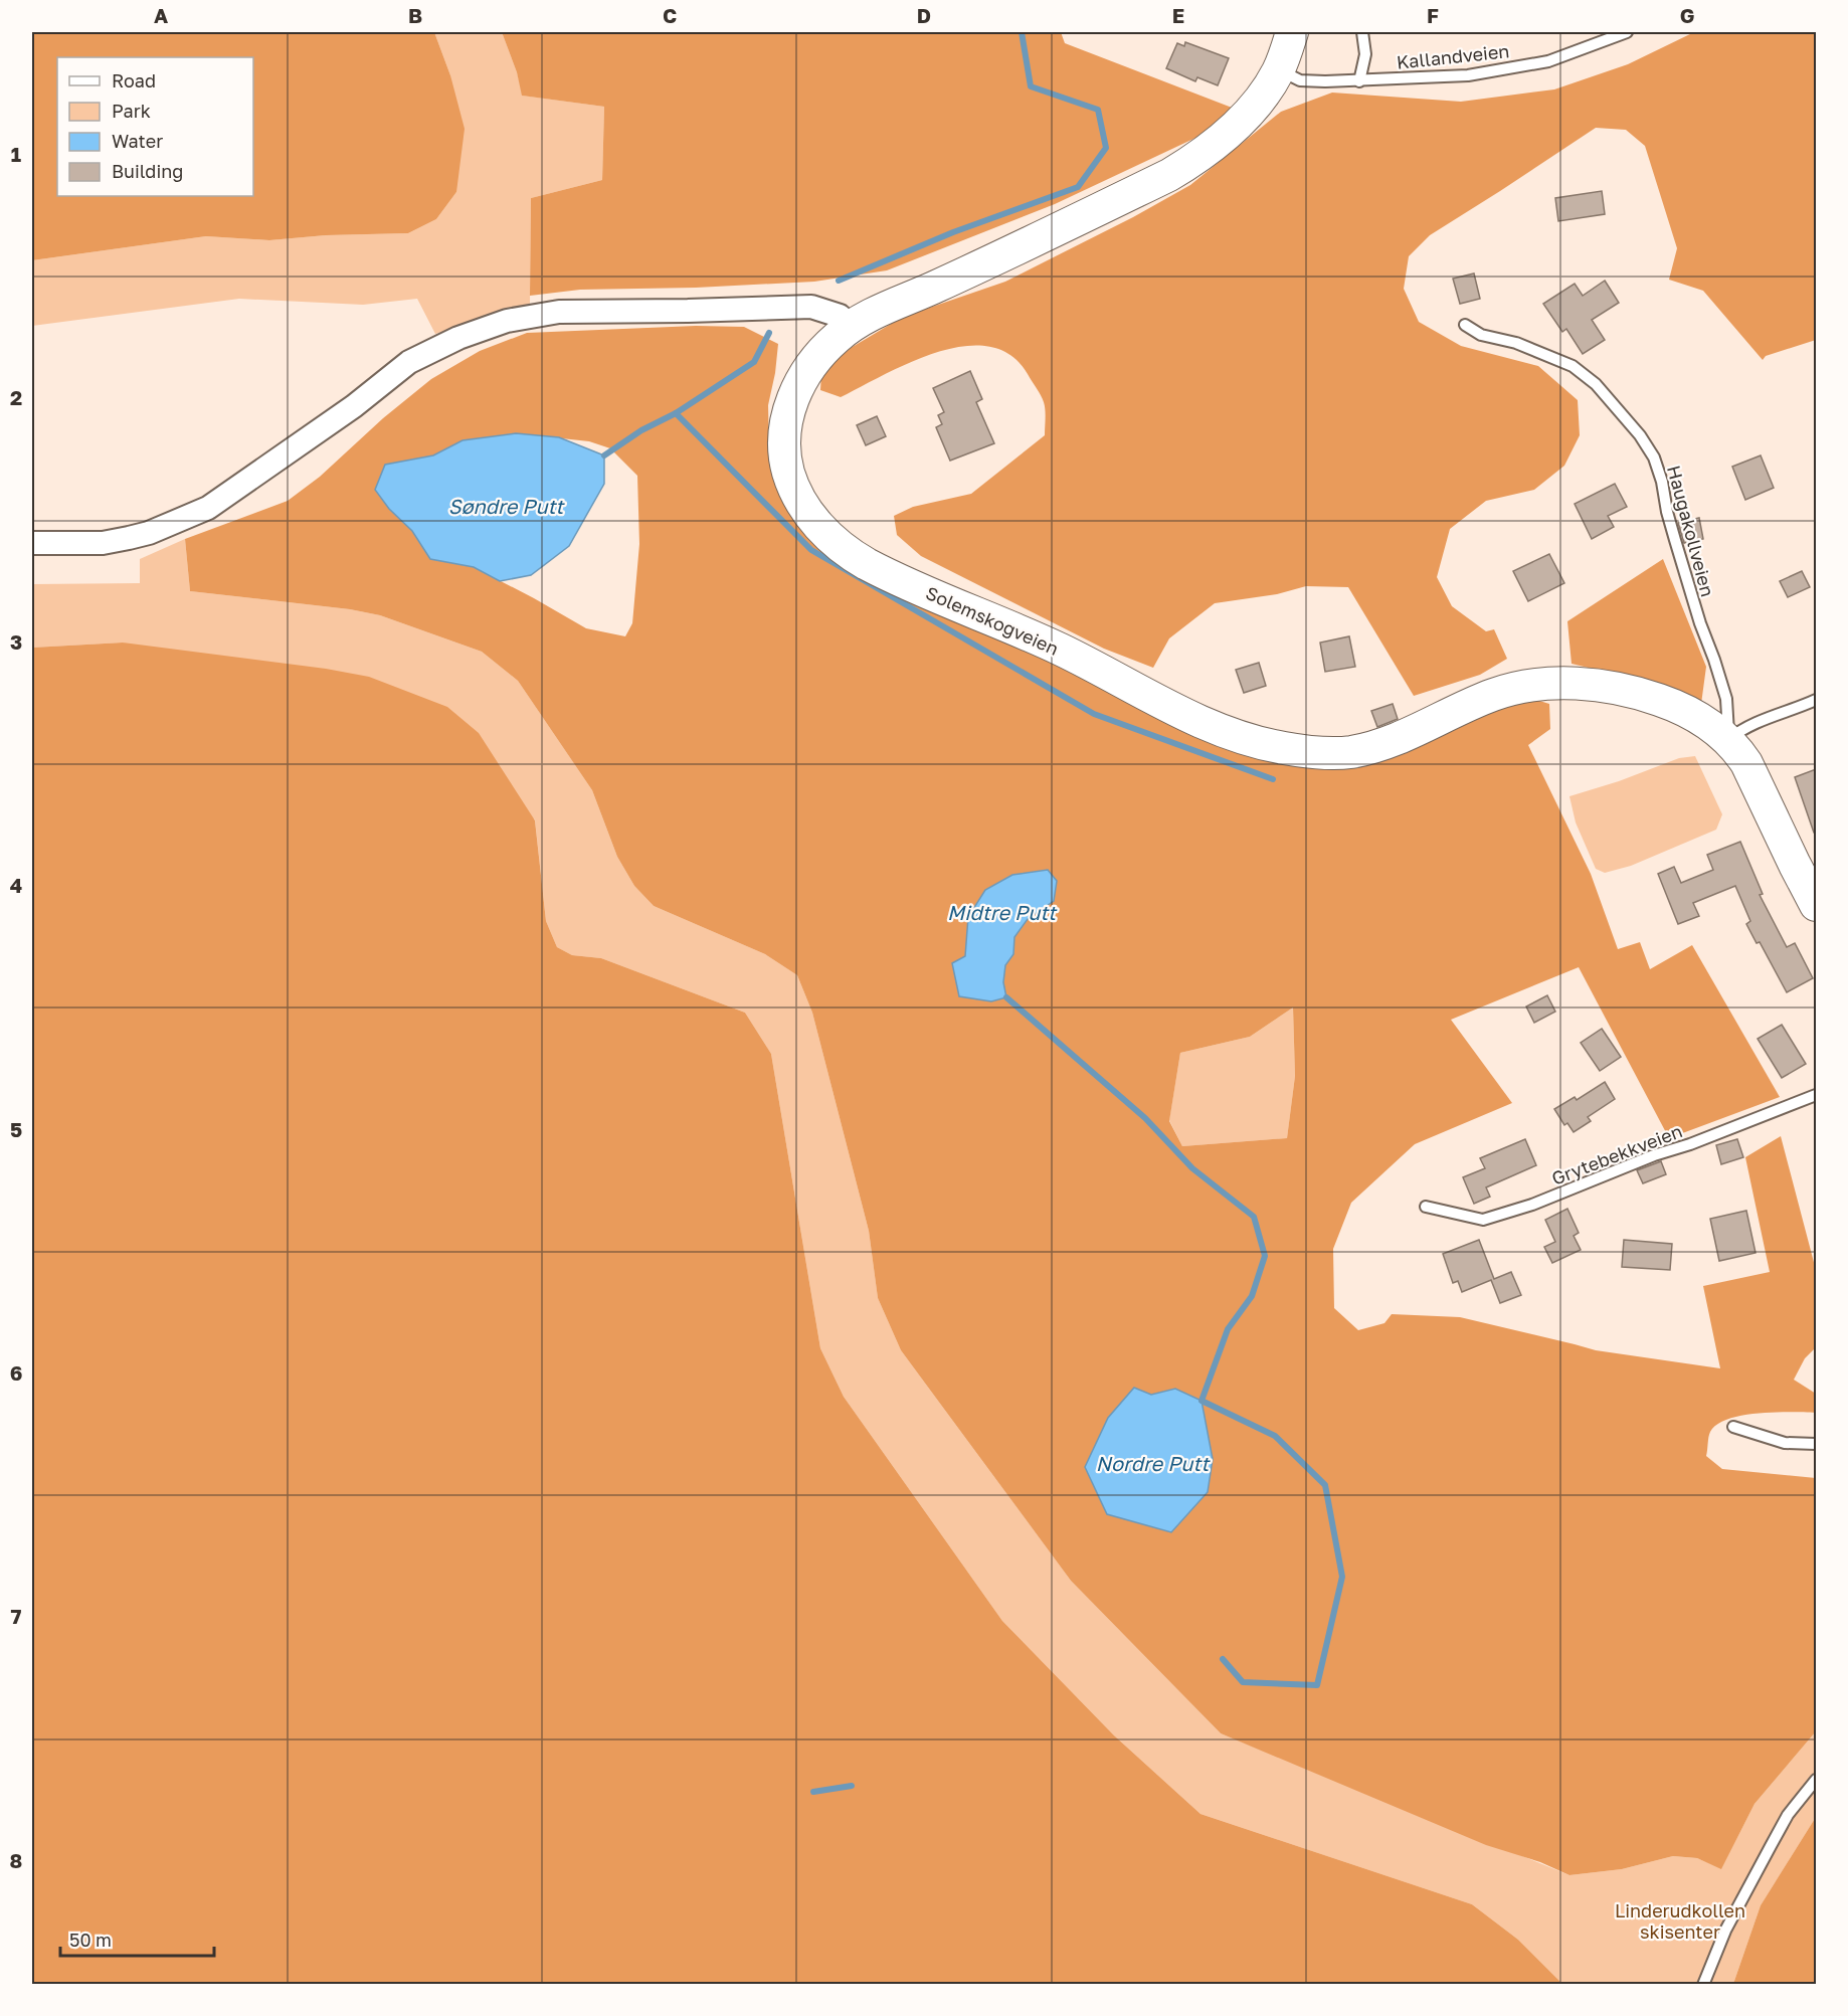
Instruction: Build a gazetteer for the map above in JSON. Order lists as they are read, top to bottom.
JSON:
{
  "streets": {
    "street": ["Solemskogveien"],
    "lane": ["Kallandveien", "Haugakollveien", "Grytebekkveien"]
  },
  "crossings": [
    ["Kallandveien", "Solemskogveien"],
    ["Haugakollveien", "Solemskogveien"]
  ],
  "water": ["Søndre Putt", "Midtre Putt", "Nordre Putt"],
  "parks": ["Linderudkollen skisenter"],
  "legend": [
    "Road",
    "Park",
    "Water",
    "Building"
  ],
  "scale_bar": "50 m",
  "grid": {
    "columns": [
      "A",
      "B",
      "C",
      "D",
      "E",
      "F",
      "G"
    ],
    "rows": [
      "1",
      "2",
      "3",
      "4",
      "5",
      "6",
      "7",
      "8"
    ]
  }
}
